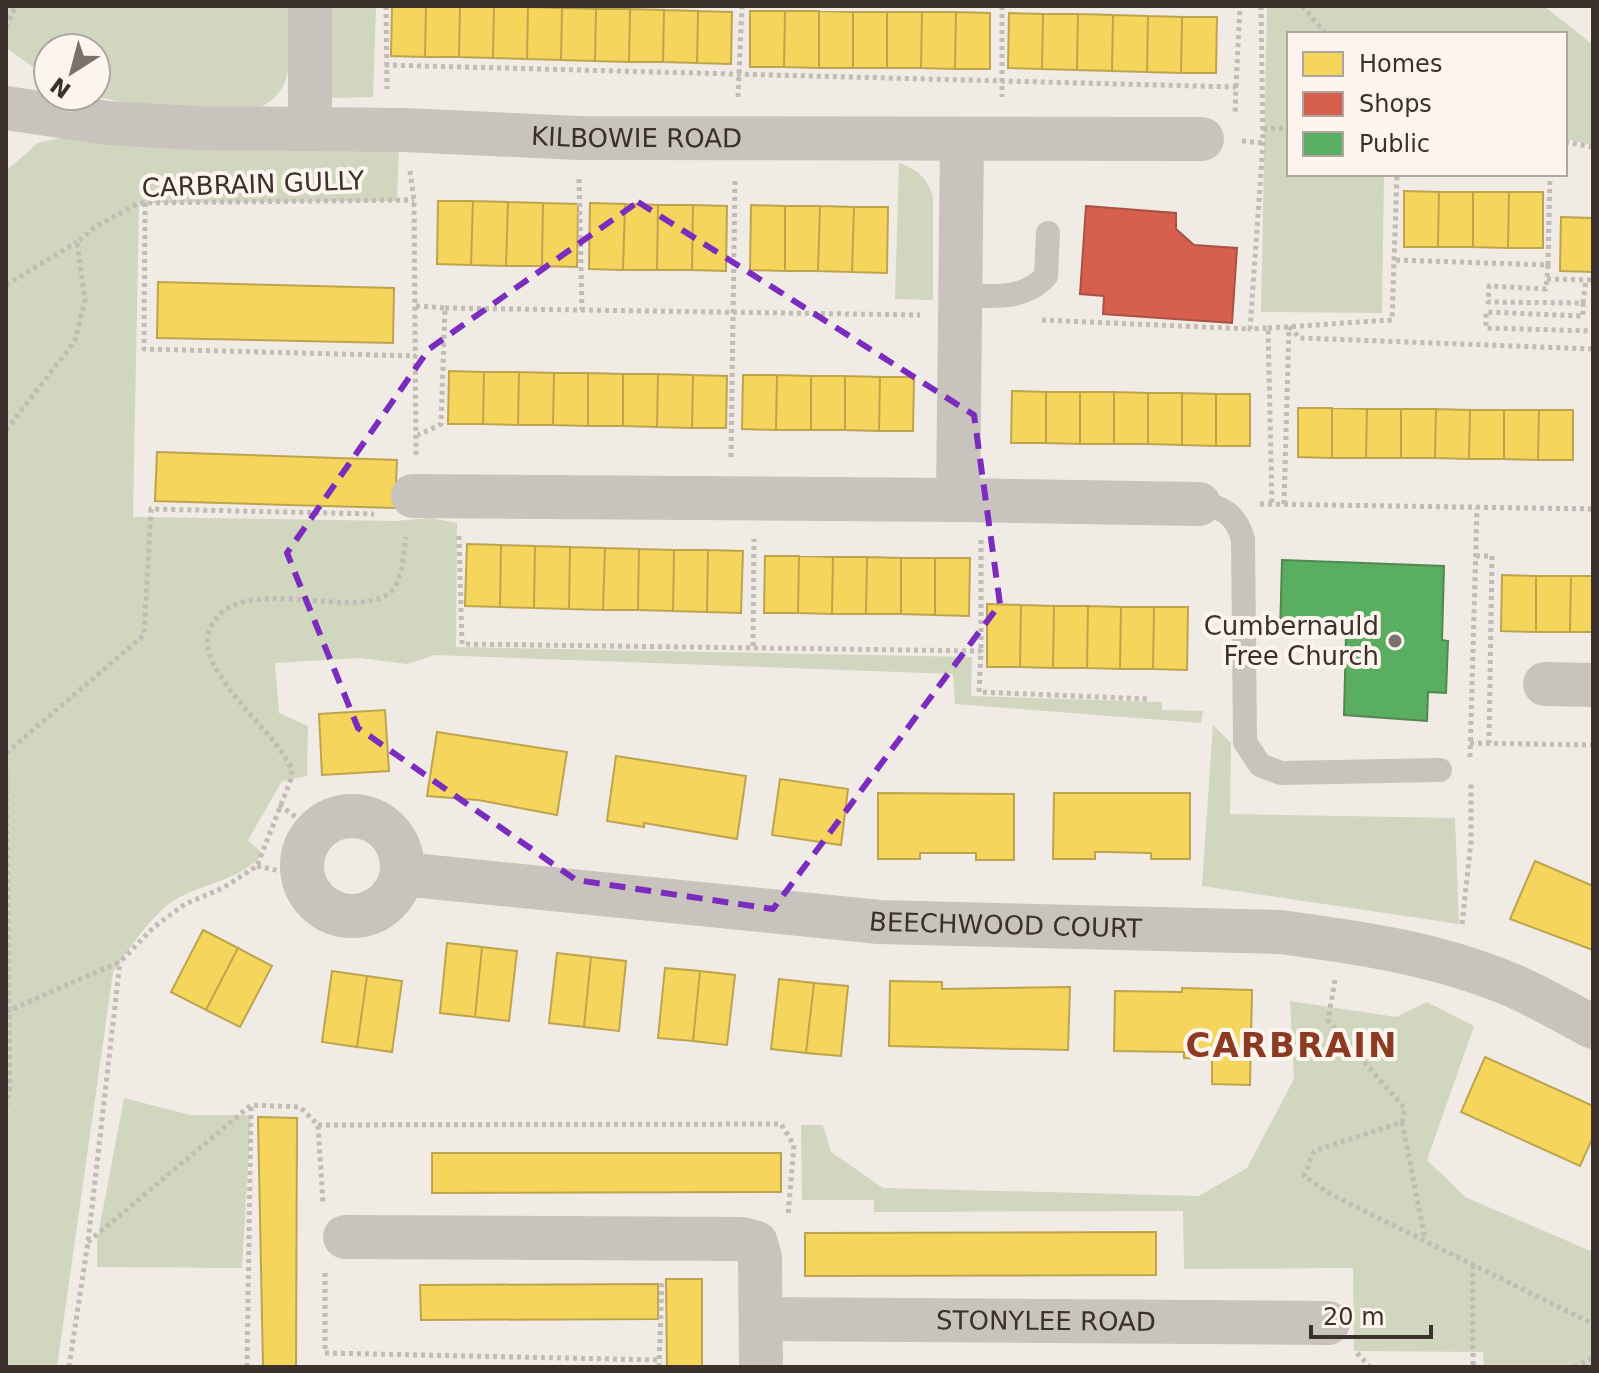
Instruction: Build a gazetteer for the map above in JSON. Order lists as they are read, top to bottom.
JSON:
{
  "streets": {
    "street": ["KILBOWIE ROAD", "BEECHWOOD COURT", "STONYLEE ROAD"],
    "path": ["CARBRAIN GULLY"]
  },
  "districts": ["CARBRAIN"],
  "places": ["Cumbernauld Free Church"],
  "legend": ["Homes", "Shops", "Public"],
  "scale_bar": "20 m",
  "north": "bottom left"
}
